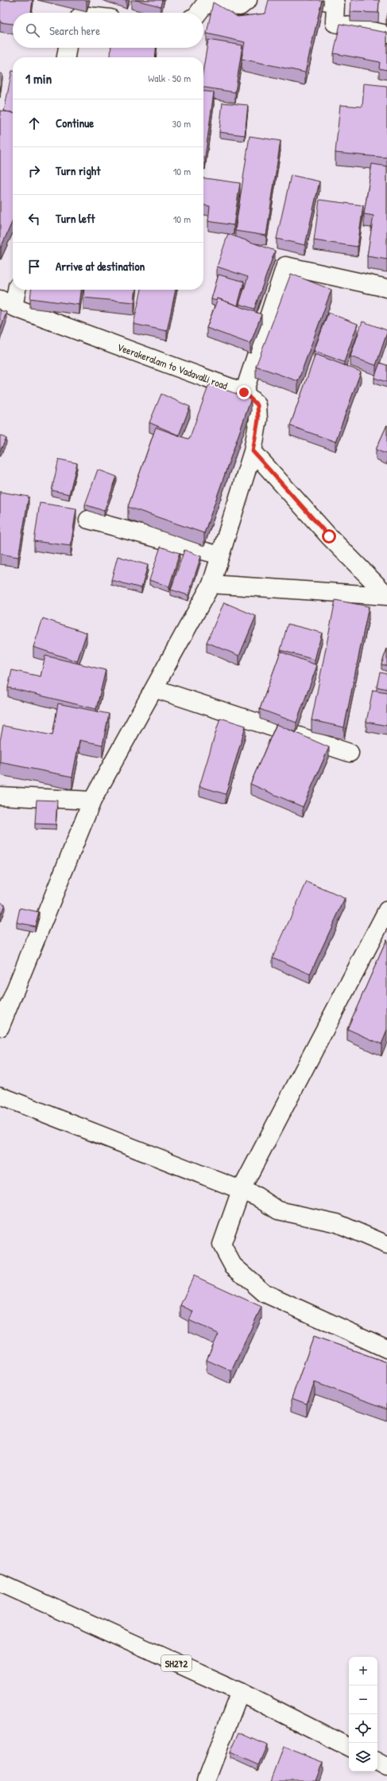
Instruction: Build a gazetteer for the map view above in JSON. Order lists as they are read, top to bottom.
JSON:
{
  "streets": {
    "street": ["Veerakeralam to Vadavalli road", "SH272"]
  },
  "page": {
    "search": "Search here",
    "heading": ["1 min", "Walk · 50 m"],
    "list": [
      ["Continue", "30 m"],
      ["Turn right", "10 m"],
      ["Turn left", "10 m"],
      "Arrive at destination"
    ],
    "map_buttons": ["+", "−"]
  }
}
